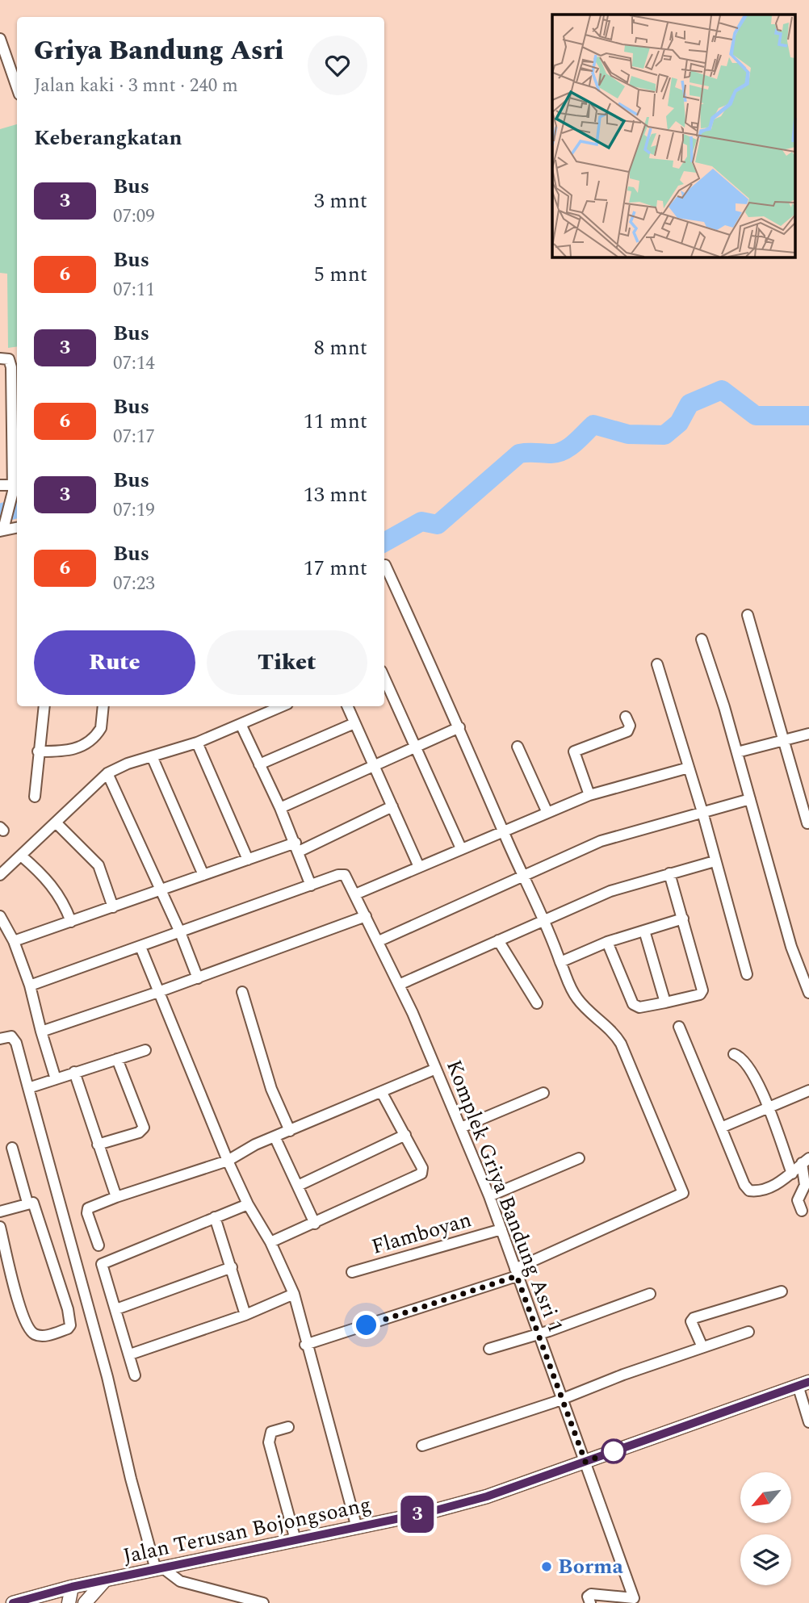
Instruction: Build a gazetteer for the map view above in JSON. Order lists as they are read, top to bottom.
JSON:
{
  "streets": {
    "main road": ["Jalan Terusan Bojongsoang"],
    "street": ["Komplek Griya Bandung Asri 1", "Flamboyan"]
  },
  "crossings": [
    ["Komplek Griya Bandung Asri 1", "Flamboyan"],
    ["Komplek Griya Bandung Asri 1", "Jalan Terusan Bojongsoang"]
  ],
  "places": ["Borma"],
  "lines": ["bus line 3"],
  "north": "bottom left",
  "page": {
    "on_map": "3",
    "heading": [
      ["Griya Bandung Asri", "Jalan kaki · 3 mnt · 240 m"],
      "Keberangkatan"
    ],
    "list": [
      {
        "mark": "3",
        "name": "Bus",
        "note": "07:09",
        "value": "3 mnt"
      },
      {
        "mark": "6",
        "name": "Bus",
        "note": "07:11",
        "value": "5 mnt"
      },
      {
        "mark": "3",
        "name": "Bus",
        "note": "07:14",
        "value": "8 mnt"
      },
      {
        "mark": "6",
        "name": "Bus",
        "note": "07:17",
        "value": "11 mnt"
      },
      {
        "mark": "3",
        "name": "Bus",
        "note": "07:19",
        "value": "13 mnt"
      },
      {
        "mark": "6",
        "name": "Bus",
        "note": "07:23",
        "value": "17 mnt"
      }
    ],
    "buttons": ["Rute", "Tiket"]
  }
}
